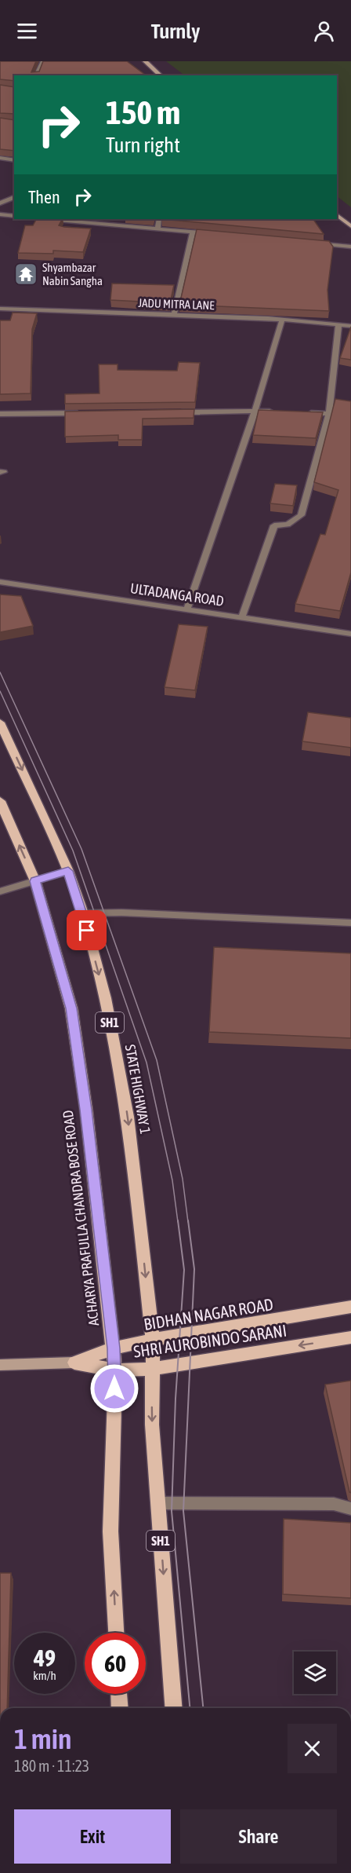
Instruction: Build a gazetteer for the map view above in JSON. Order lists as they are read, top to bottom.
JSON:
{
  "streets": {
    "main road": [
      "SH1",
      "STATE HIGHWAY 1",
      "ACHARYA PRAFULLA CHANDRA BOSE ROAD",
      "BIDHAN NAGAR ROAD",
      "SHRI AUROBINDO SARANI"
    ],
    "street": ["JADU MITRA LANE", "ULTADANGA ROAD"]
  },
  "crossings": [
    ["SH1", "STATE HIGHWAY 1"],
    ["SH1", "SHRI AUROBINDO SARANI"],
    ["STATE HIGHWAY 1", "BIDHAN NAGAR ROAD"],
    ["STATE HIGHWAY 1", "SHRI AUROBINDO SARANI"],
    ["ACHARYA PRAFULLA CHANDRA BOSE ROAD", "BIDHAN NAGAR ROAD"],
    ["ACHARYA PRAFULLA CHANDRA BOSE ROAD", "SHRI AUROBINDO SARANI"],
    ["BIDHAN NAGAR ROAD", "SHRI AUROBINDO SARANI"]
  ],
  "one_way": ["STATE HIGHWAY 1", "SHRI AUROBINDO SARANI"],
  "places": {
    "temple": ["Shyambazar Nabin Sangha"]
  },
  "page": {
    "header": "Turnly",
    "turn": ["150 m", "Turn right"],
    "then": "Then",
    "speed": "49 km/h",
    "limit": "60",
    "heading": ["1 min", "180 m · 11:23"],
    "buttons": ["Exit", "Share"]
  }
}
